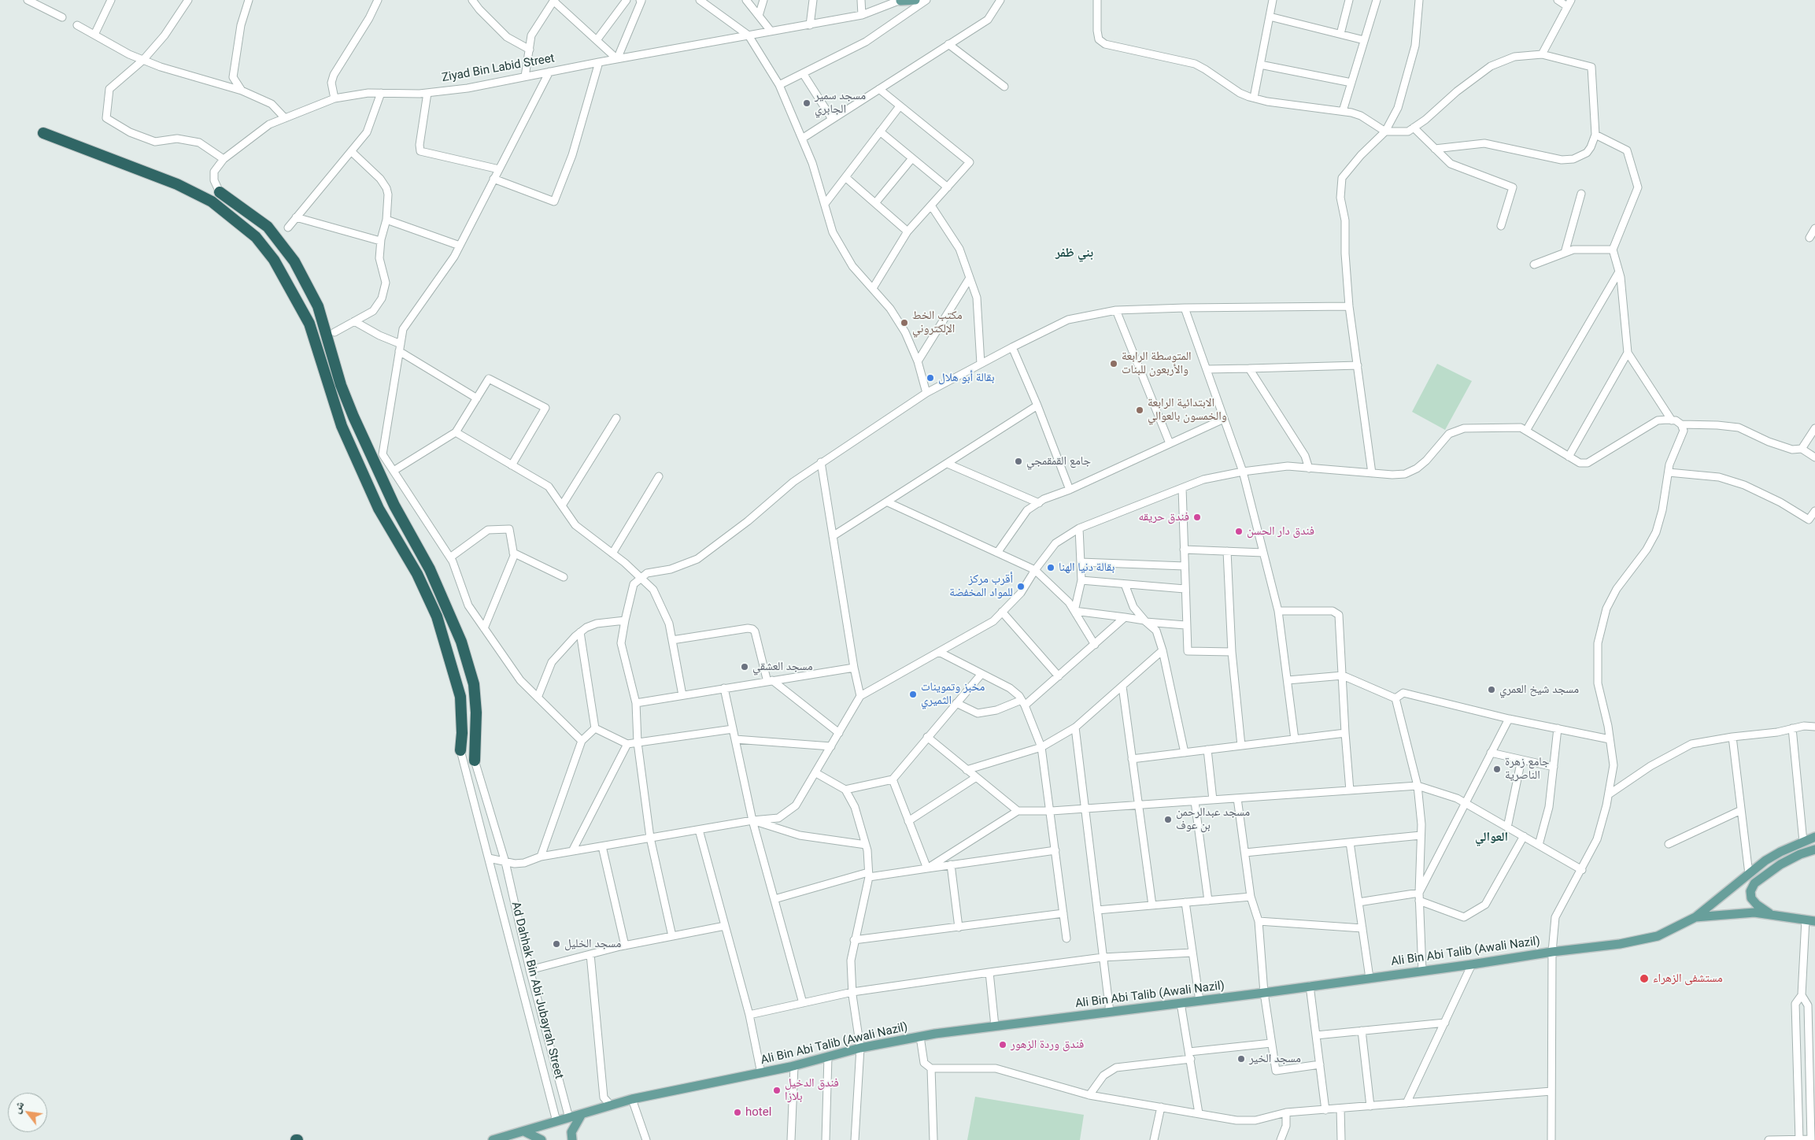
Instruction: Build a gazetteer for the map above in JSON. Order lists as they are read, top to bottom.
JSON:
{
  "streets": {
    "main road": ["Ziyad Bin Labid Street", "Ali Bin Abi Talib (Awali Nazil)"],
    "street": ["Ad Dahhak Bin Abi Jubayrah Street"]
  },
  "crossings": [
    ["Ali Bin Abi Talib (Awali Nazil)", "Ad Dahhak Bin Abi Jubayrah Street"]
  ],
  "districts": ["بني ظفر", "العوالي"],
  "places": [
    "مسجد سمير الجابري",
    "مكتب الخط الإلكتروني",
    "المتوسطة الرابعة والأربعون للبنات",
    "بقالة أبو هلال",
    "الابتدائية الرابعة والخمسون بالعوالي",
    "جامع القمقمجي",
    "فندق حريقه",
    "فندق دار الحسن",
    "بقالة دنيا الهنا",
    "أقرب مركز للمواد المخفضة",
    "مسجد العشقي",
    "مسجد شيخ العمري",
    "مخبز وتموينات الثميري",
    "جامع زهرة الناصرية",
    "مسجد عبدالرحمن بن عوف",
    "مسجد الخليل",
    "مستشفى الزهراء",
    "فندق وردة الزهور",
    "مسجد الخير",
    "فندق الدخيل بلازا",
    "hotel"
  ],
  "north": "top left"
}
